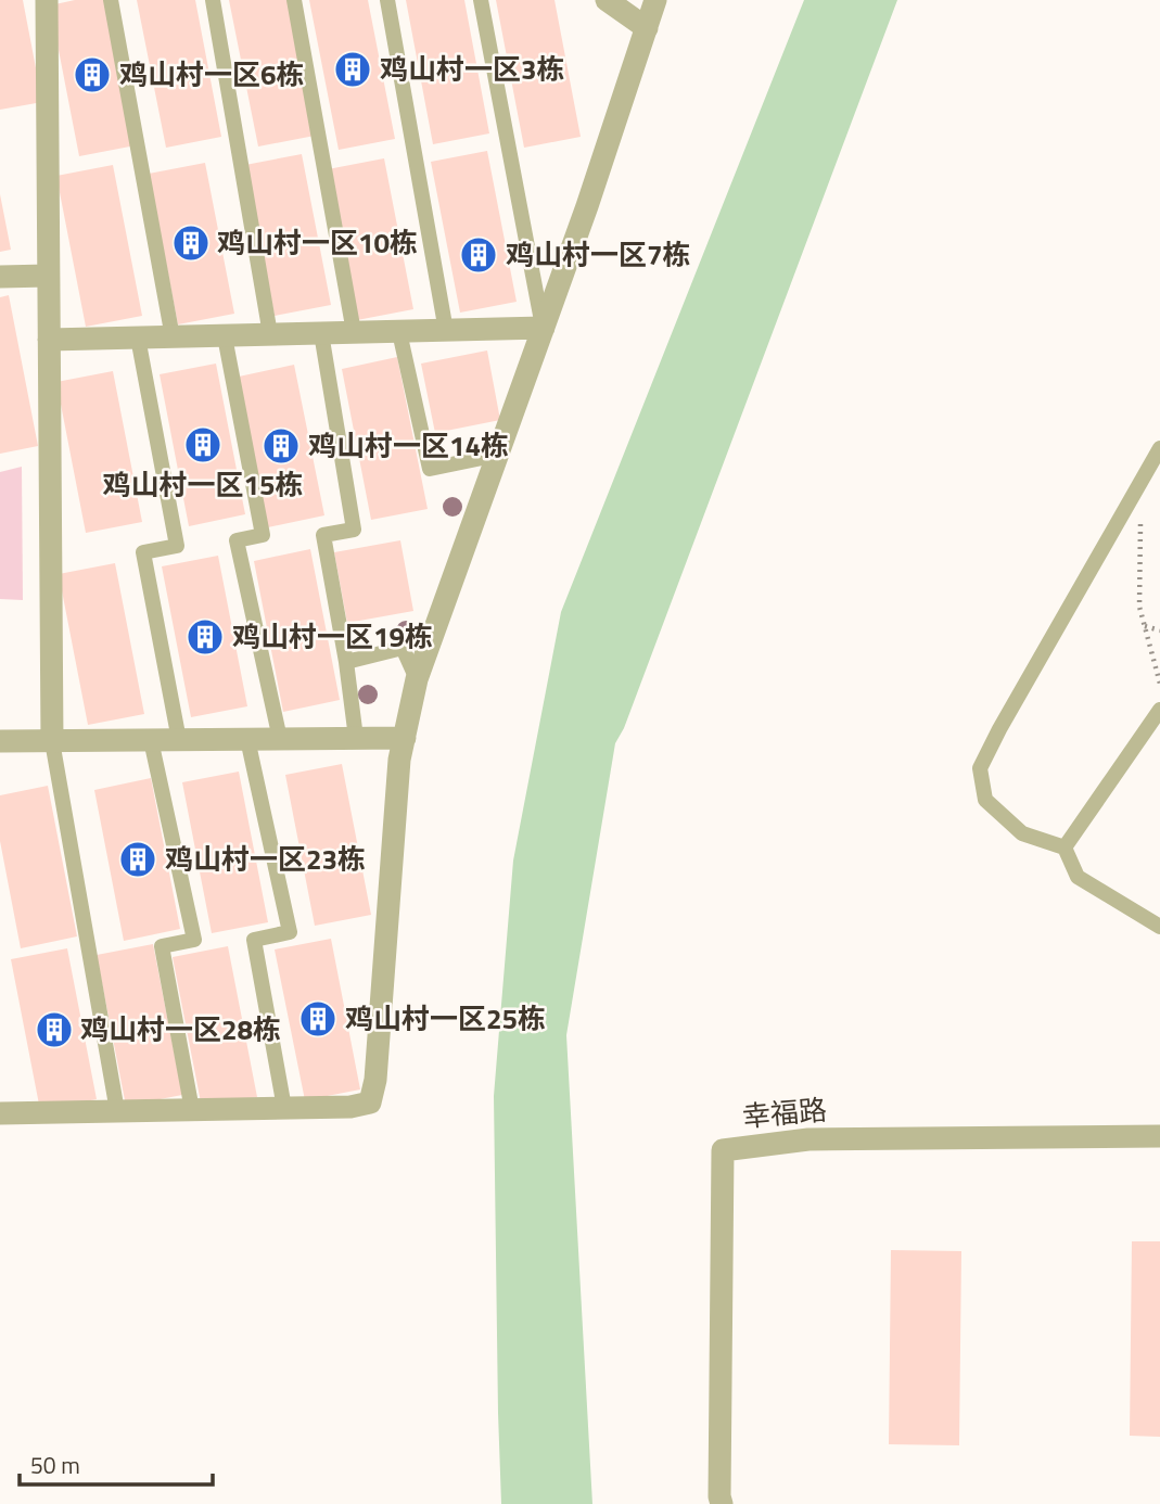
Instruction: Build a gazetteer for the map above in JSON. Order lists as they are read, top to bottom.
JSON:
{
  "streets": {
    "street": ["幸福路"]
  },
  "places": {
    "building": [
      "鸡山村一区3栋",
      "鸡山村一区6栋",
      "鸡山村一区10栋",
      "鸡山村一区7栋",
      "鸡山村一区15栋",
      "鸡山村一区14栋",
      "鸡山村一区19栋",
      "鸡山村一区23栋",
      "鸡山村一区25栋",
      "鸡山村一区28栋"
    ]
  },
  "scale_bar": "50 m"
}
